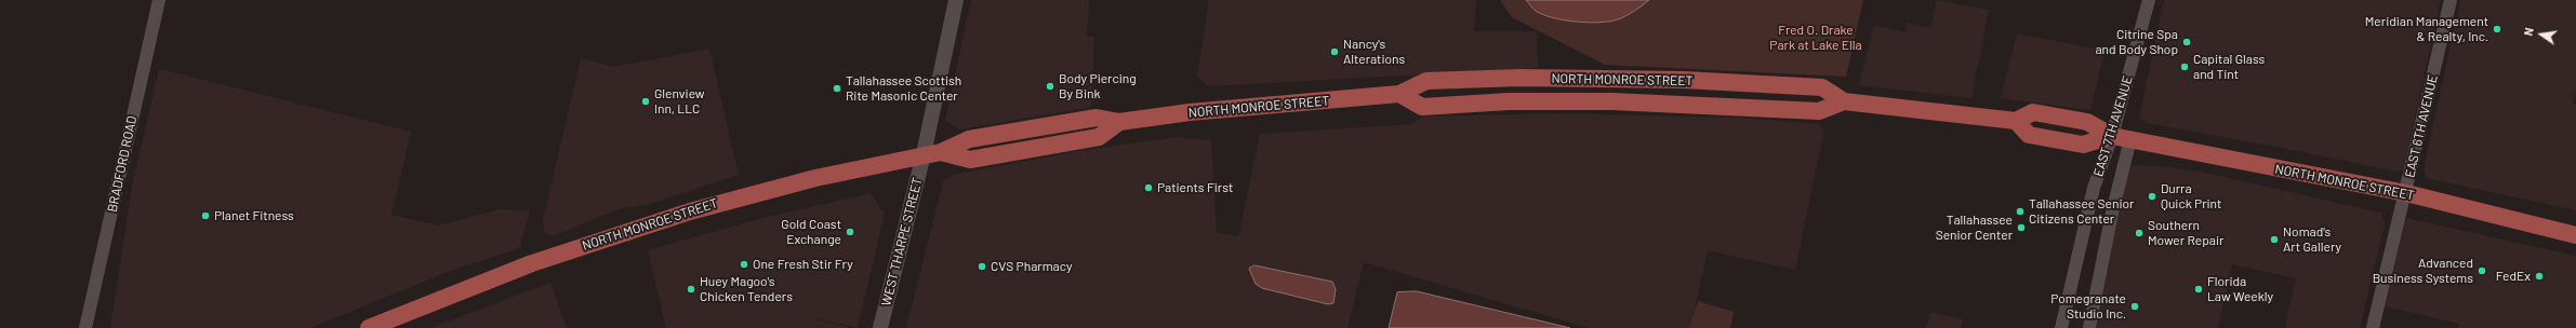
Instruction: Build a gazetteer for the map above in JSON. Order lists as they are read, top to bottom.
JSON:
{
  "streets": {
    "main road": ["NORTH MONROE STREET", "WEST THARPE STREET"],
    "street": ["EAST 7TH AVENUE", "EAST 6TH AVENUE", "BRADFORD ROAD"]
  },
  "crossings": [
    ["NORTH MONROE STREET", "EAST 7TH AVENUE"],
    ["NORTH MONROE STREET", "EAST 6TH AVENUE"],
    ["NORTH MONROE STREET", "WEST THARPE STREET"]
  ],
  "parks": ["Fred O. Drake Park at Lake Ella"],
  "places": [
    "Meridian Management & Realty, Inc.",
    "Citrine Spa and Body Shop",
    "Nancy's Alterations",
    "Capital Glass and Tint",
    "Body Piercing By Bink",
    "Tallahassee Scottish Rite Masonic Center",
    "Glenview Inn, LLC",
    "Patients First",
    "Durra Quick Print",
    "Tallahassee Senior Citizens Center",
    "Planet Fitness",
    "Tallahassee Senior Center",
    "Gold Coast Exchange",
    "Southern Mower Repair",
    "Nomad's Art Gallery",
    "One Fresh Stir Fry",
    "CVS Pharmacy",
    "Advanced Business Systems",
    "FedEx",
    "Huey Magoo's Chicken Tenders",
    "Florida Law Weekly",
    "Pomegranate Studio Inc."
  ],
  "north": "left"
}
